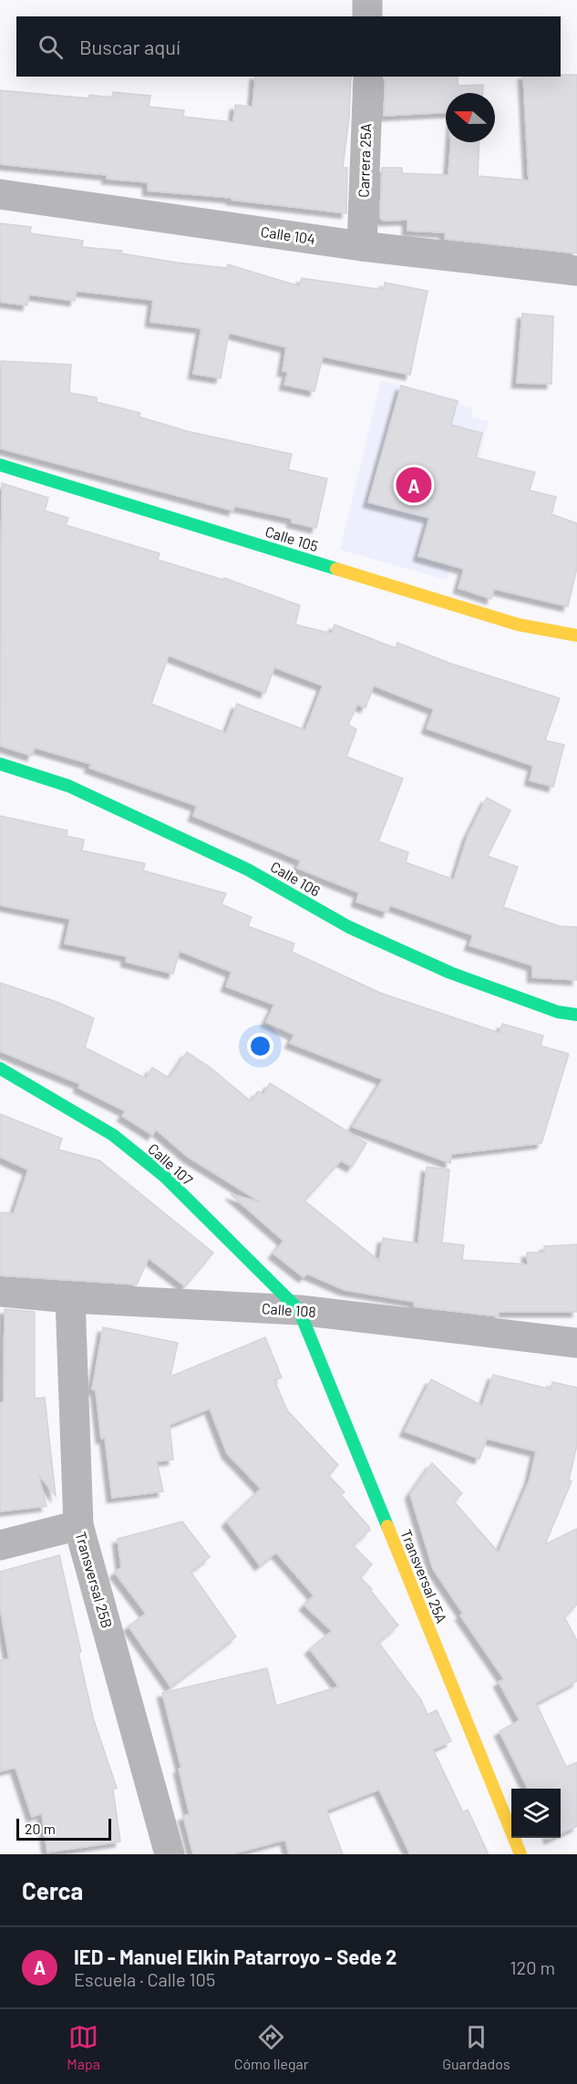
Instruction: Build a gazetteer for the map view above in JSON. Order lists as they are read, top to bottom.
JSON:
{
  "streets": {
    "street": [
      "Carrera 25A",
      "Calle 104",
      "Calle 105",
      "Calle 106",
      "Calle 107",
      "Calle 108",
      "Transversal 25A",
      "Transversal 25B"
    ]
  },
  "crossings": [
    ["Carrera 25A", "Calle 104"],
    ["Calle 107", "Calle 108"],
    ["Calle 107", "Transversal 25A"],
    ["Calle 108", "Transversal 25A"],
    ["Calle 108", "Transversal 25B"]
  ],
  "scale_bar": "20 m",
  "north": "left",
  "page": {
    "search": "Buscar aquí",
    "pins": "A",
    "scale": "20 m",
    "heading": "Cerca",
    "list": [
      {
        "mark": "A",
        "name": "IED - Manuel Elkin Patarroyo - Sede 2",
        "note": "Escuela · Calle 105",
        "value": "120 m"
      }
    ],
    "nav": ["Mapa", "Cómo llegar", "Guardados"]
  }
}
